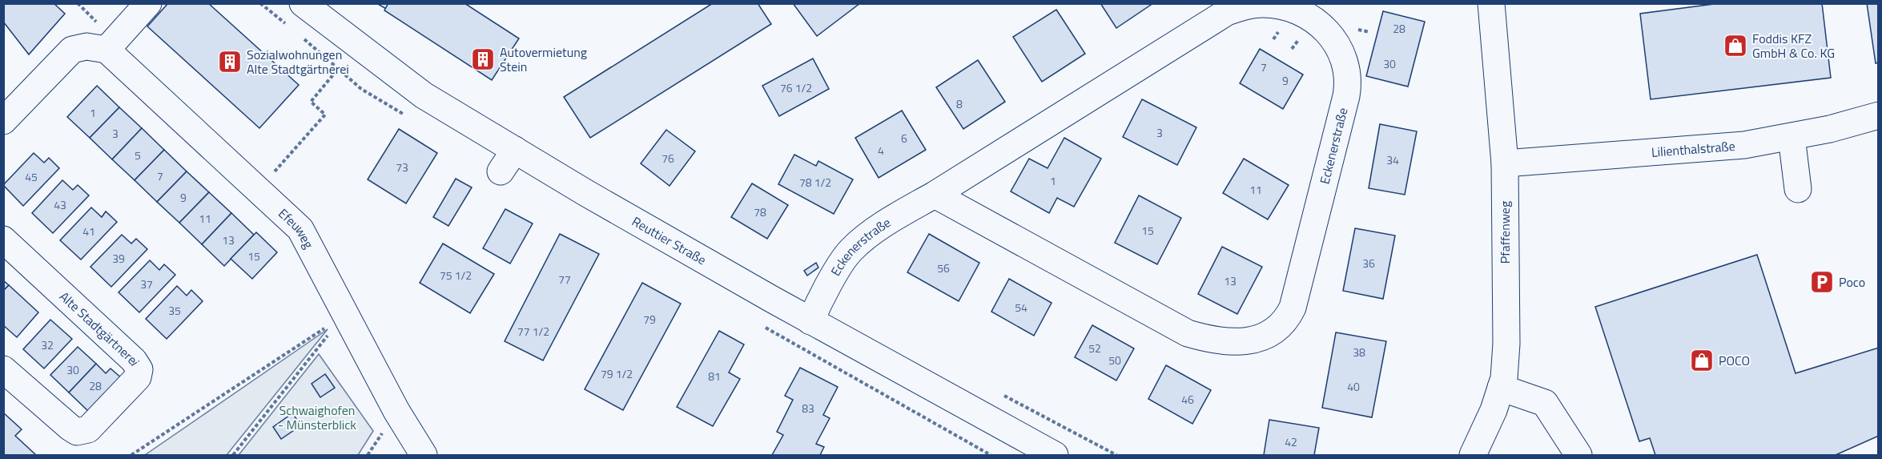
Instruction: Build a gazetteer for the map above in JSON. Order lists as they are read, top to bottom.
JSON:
{
  "streets": {
    "street": [
      "Eckenerstraße",
      "Lilienthalstraße",
      "Efeuweg",
      "Pfaffenweg",
      "Reuttier Straße",
      "Alte Stadtgärtnerei"
    ]
  },
  "crossings": [
    ["Eckenerstraße", "Reuttier Straße"],
    ["Lilienthalstraße", "Pfaffenweg"]
  ],
  "parks": ["Schwaighofen - Münsterblick"],
  "places": {
    "shop": ["Foddis KFZ GmbH & Co. KG", "POCO"],
    "building": ["Autovermietung Stein", "Sozialwohnungen Alte Stadtgärtnerei"],
    "parking": ["Poco"]
  },
  "house_numbers": [
    "28",
    "30",
    "7",
    "9",
    "76 1/2",
    "8",
    "1",
    "3",
    "3",
    "6",
    "4",
    "5",
    "76",
    "34",
    "73",
    "7",
    "45",
    "1",
    "78 1/2",
    "11",
    "9",
    "43",
    "78",
    "11",
    "15",
    "41",
    "13",
    "15",
    "39",
    "36",
    "56",
    "75 1/2",
    "77",
    "13",
    "37",
    "54",
    "35",
    "79",
    "77 1/2",
    "32",
    "52",
    "38",
    "50",
    "30",
    "79 1/2",
    "81",
    "28",
    "40",
    "46",
    "83",
    "42"
  ]
}
